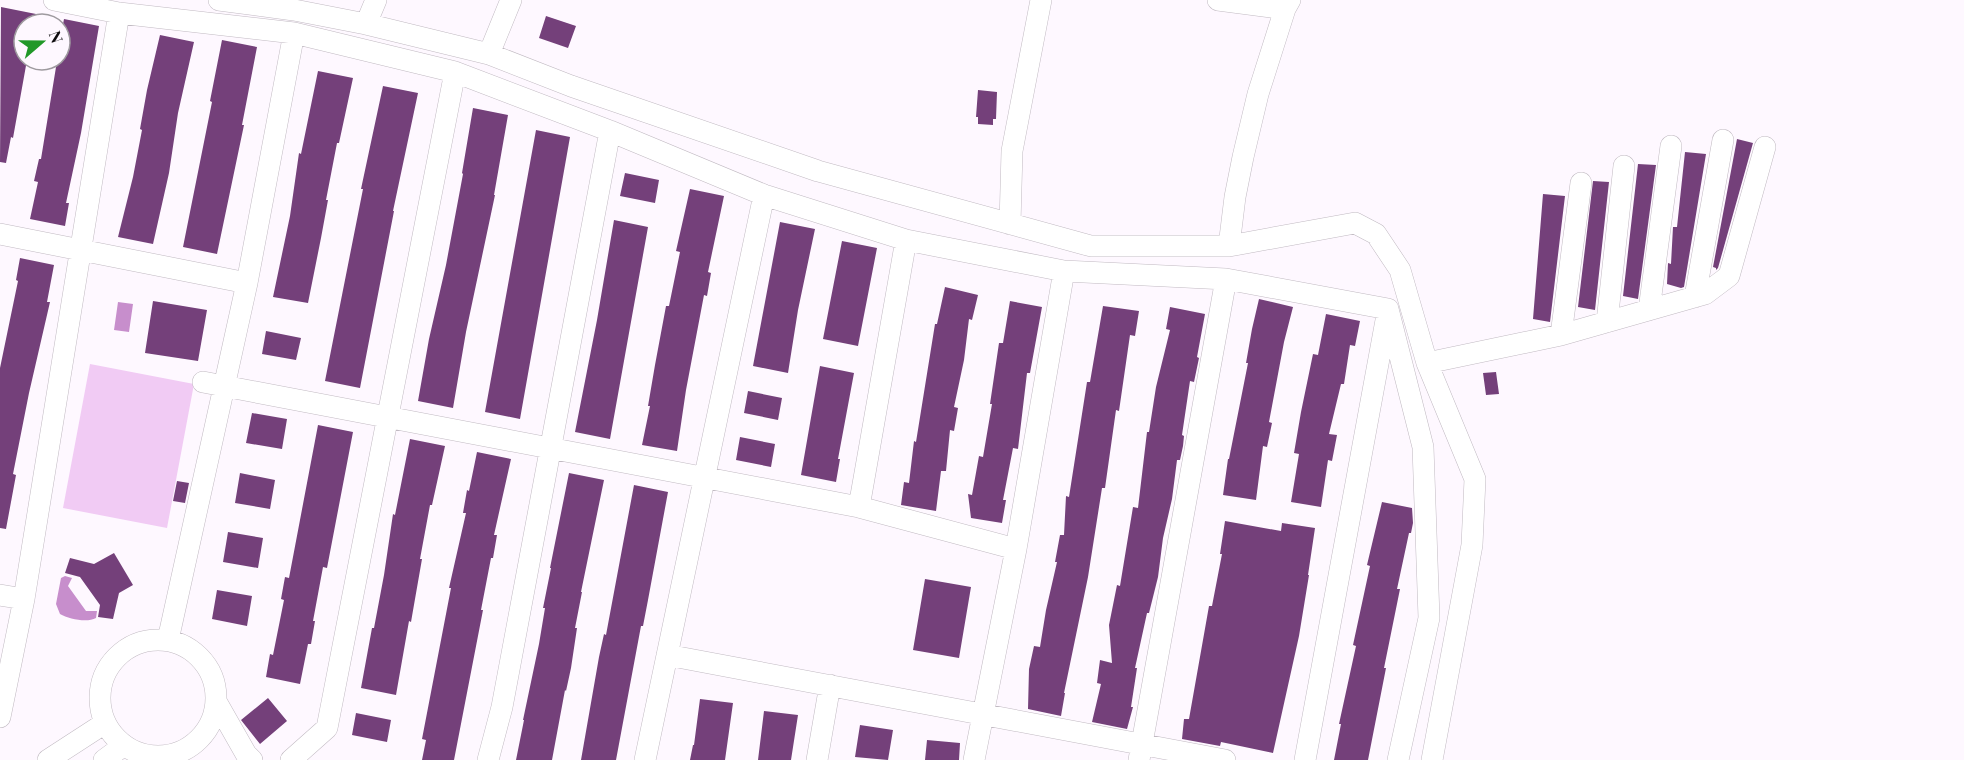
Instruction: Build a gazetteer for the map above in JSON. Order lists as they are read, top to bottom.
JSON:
{
  "north": "right"
}
